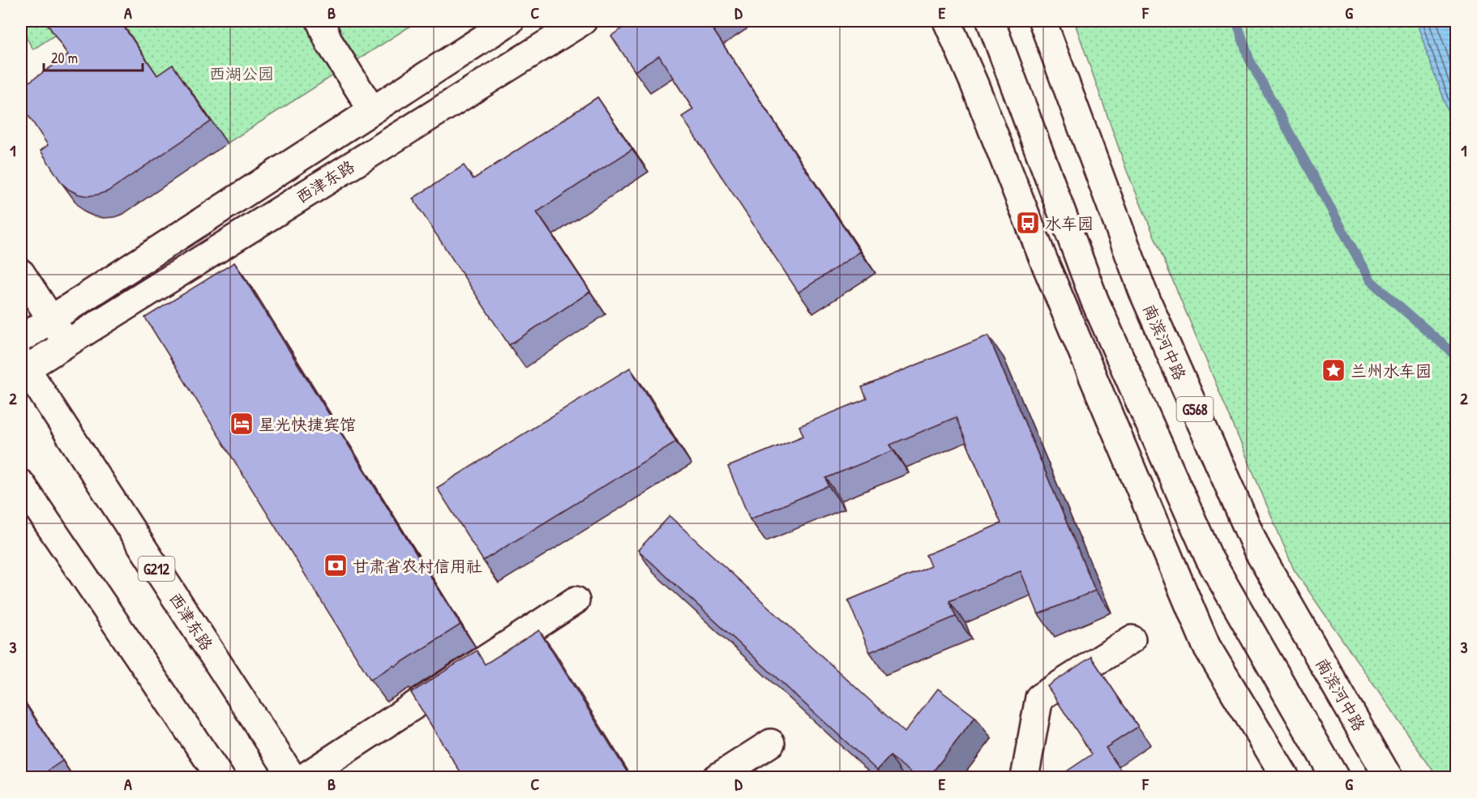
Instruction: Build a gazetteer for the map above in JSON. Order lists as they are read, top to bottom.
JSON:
{
  "streets": {
    "main road": [
      "西津东路",
      "南滨河中路",
      "G568",
      "G212"
    ]
  },
  "parks": ["西湖公园"],
  "places": {
    "bus stop": ["水车园"],
    "place": ["兰州水车园"],
    "hotel": ["星光快捷宾馆"],
    "bank": ["甘肃省农村信用社"]
  },
  "scale_bar": "20 m",
  "grid": {
    "columns": [
      "A",
      "B",
      "C",
      "D",
      "E",
      "F",
      "G"
    ],
    "rows": ["1", "2", "3"]
  }
}
